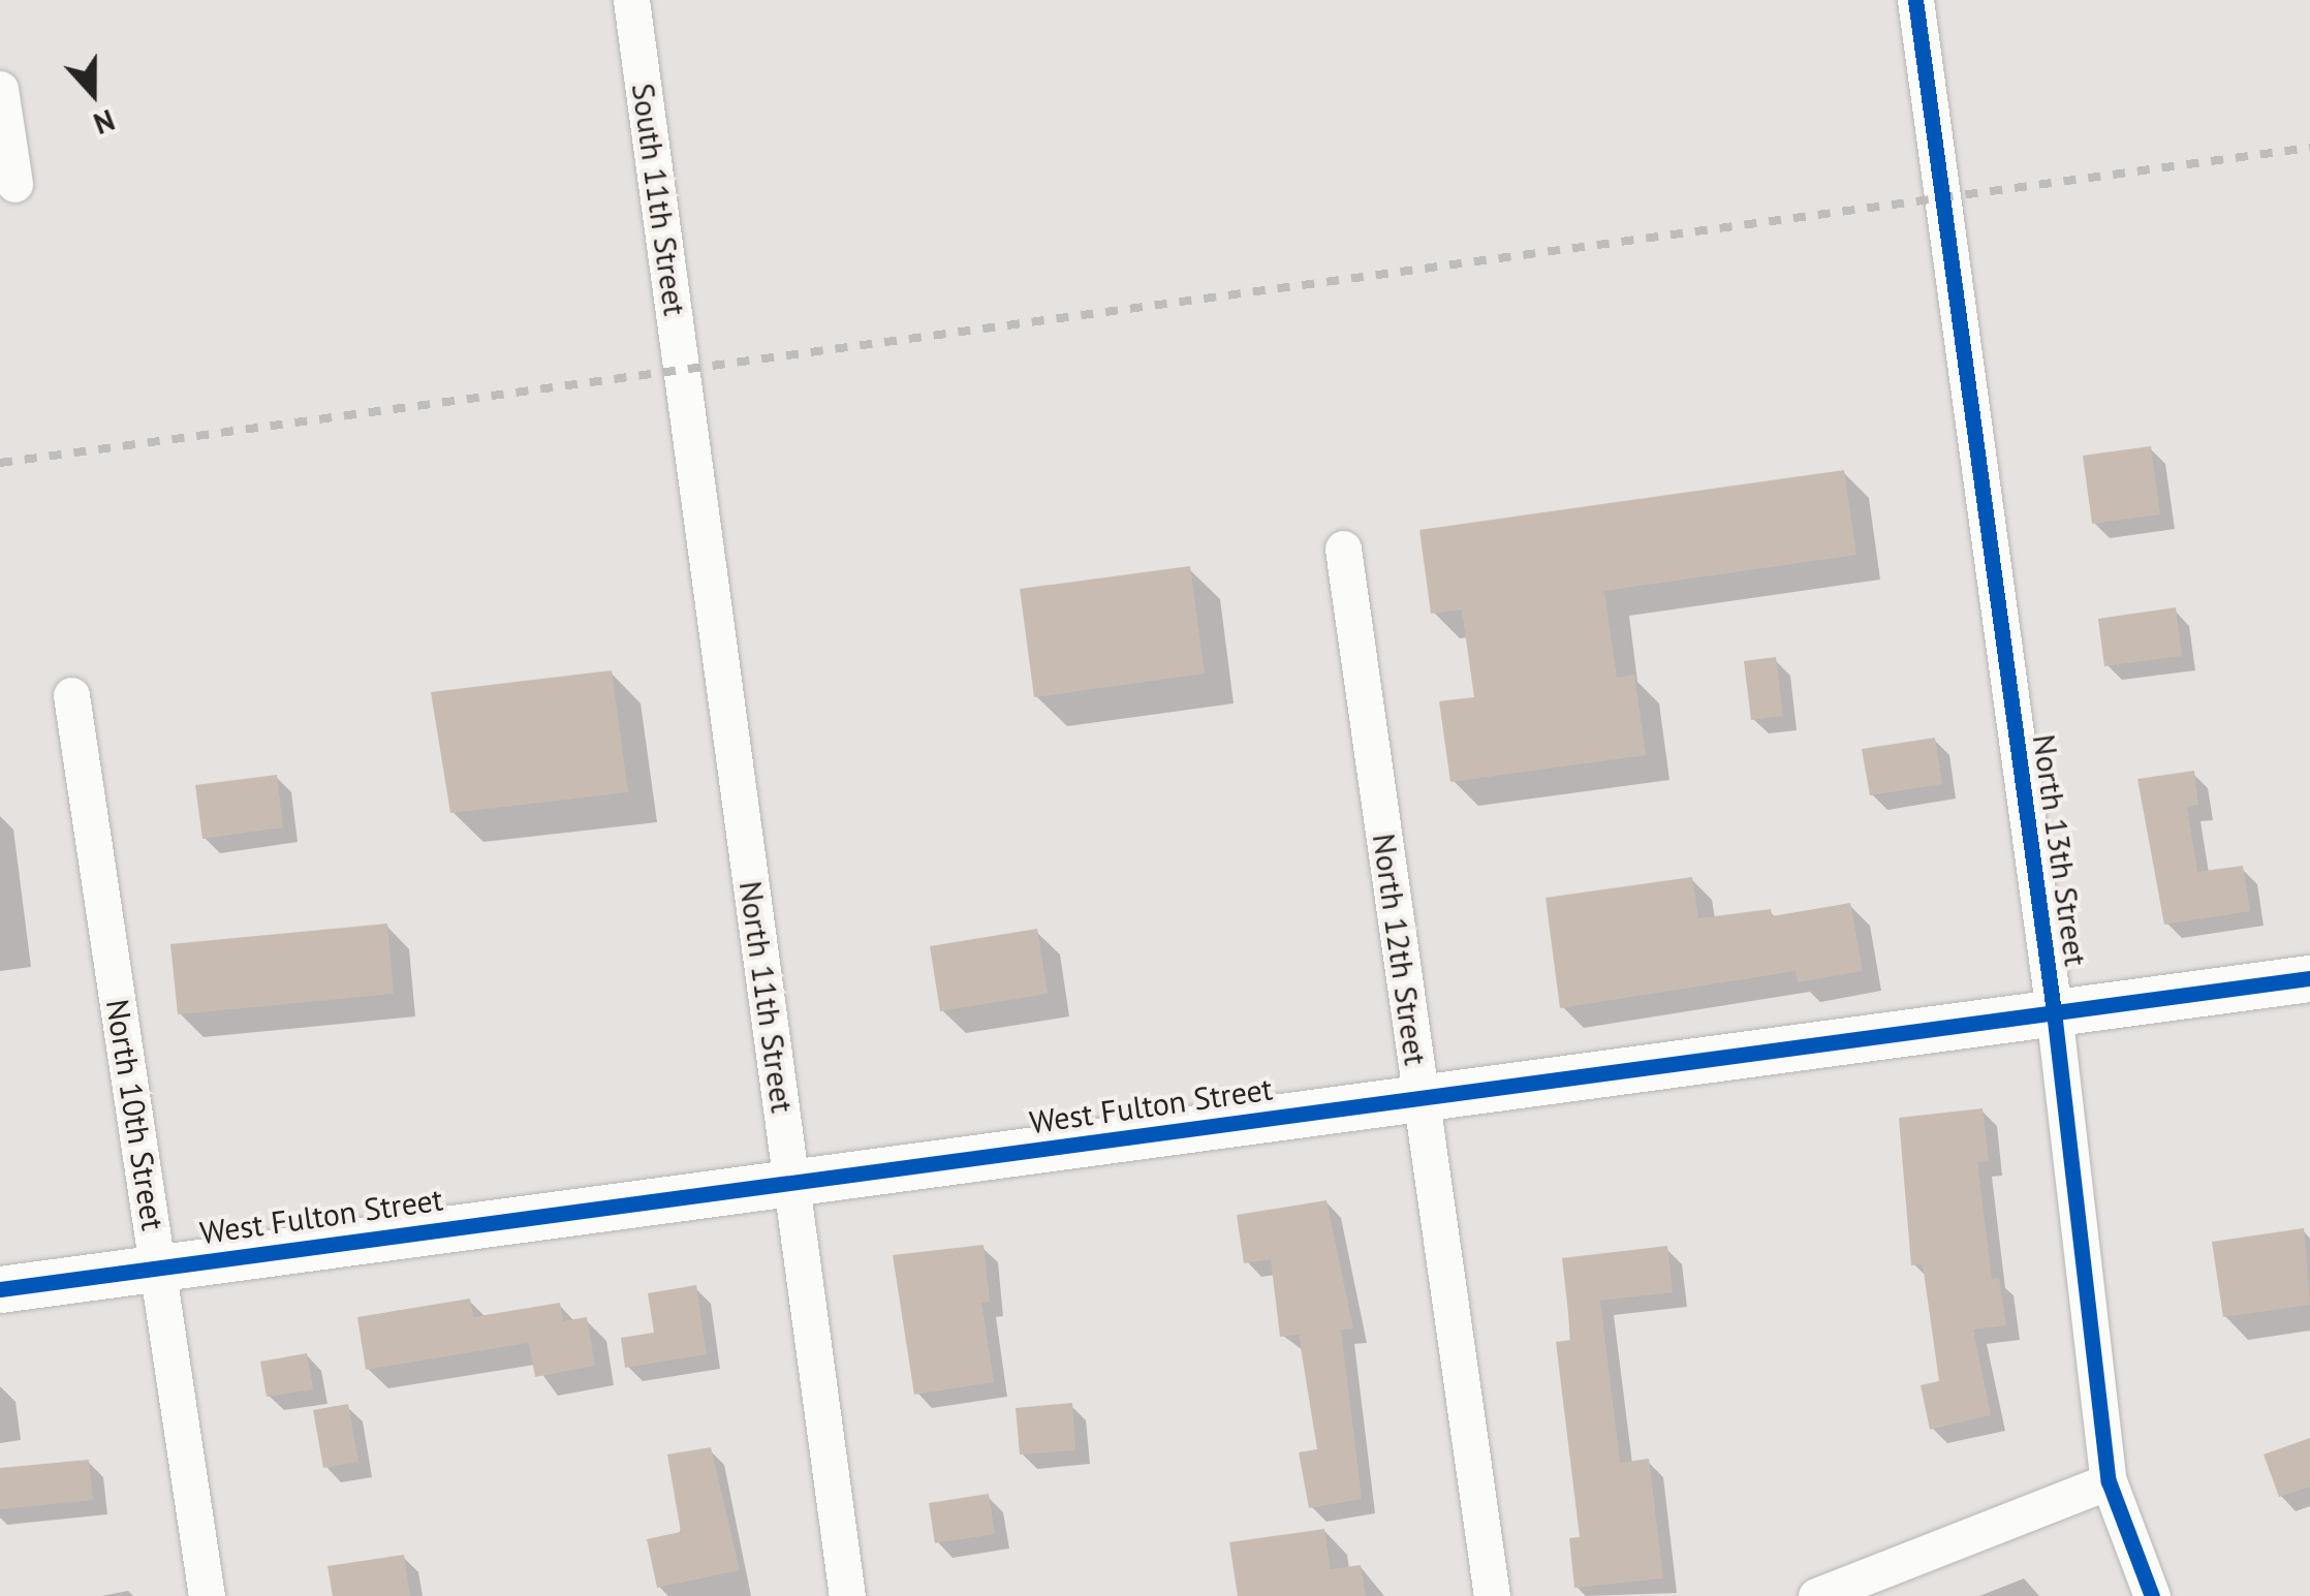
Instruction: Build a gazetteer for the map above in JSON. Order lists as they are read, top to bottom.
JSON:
{
  "streets": {
    "street": [
      "South 11th Street",
      "North 13th Street",
      "North 12th Street",
      "North 11th Street",
      "West Fulton Street",
      "North 10th Street"
    ]
  },
  "crossings": [
    ["South 11th Street", "North 11th Street"],
    ["North 13th Street", "West Fulton Street"],
    ["North 12th Street", "West Fulton Street"],
    ["North 11th Street", "West Fulton Street"],
    ["West Fulton Street", "North 10th Street"]
  ],
  "north": "bottom"
}
